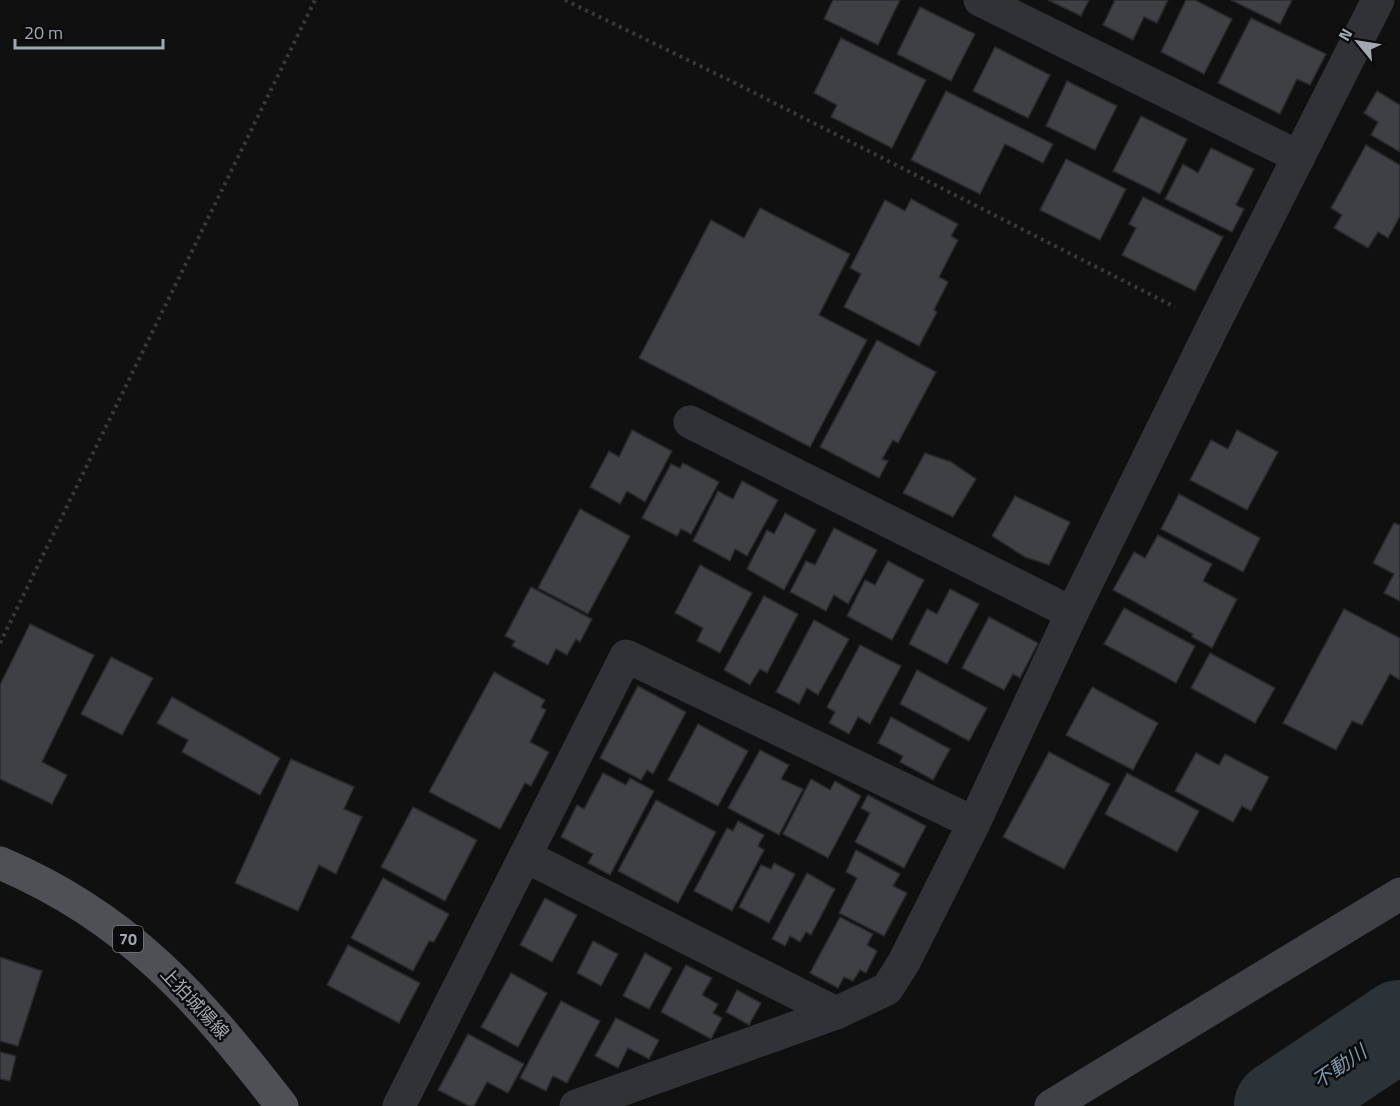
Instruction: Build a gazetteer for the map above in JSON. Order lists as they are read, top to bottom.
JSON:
{
  "streets": {
    "main road": ["70", "上狛城陽線"]
  },
  "water": ["不動川"],
  "scale_bar": "20 m",
  "north": "top left"
}
